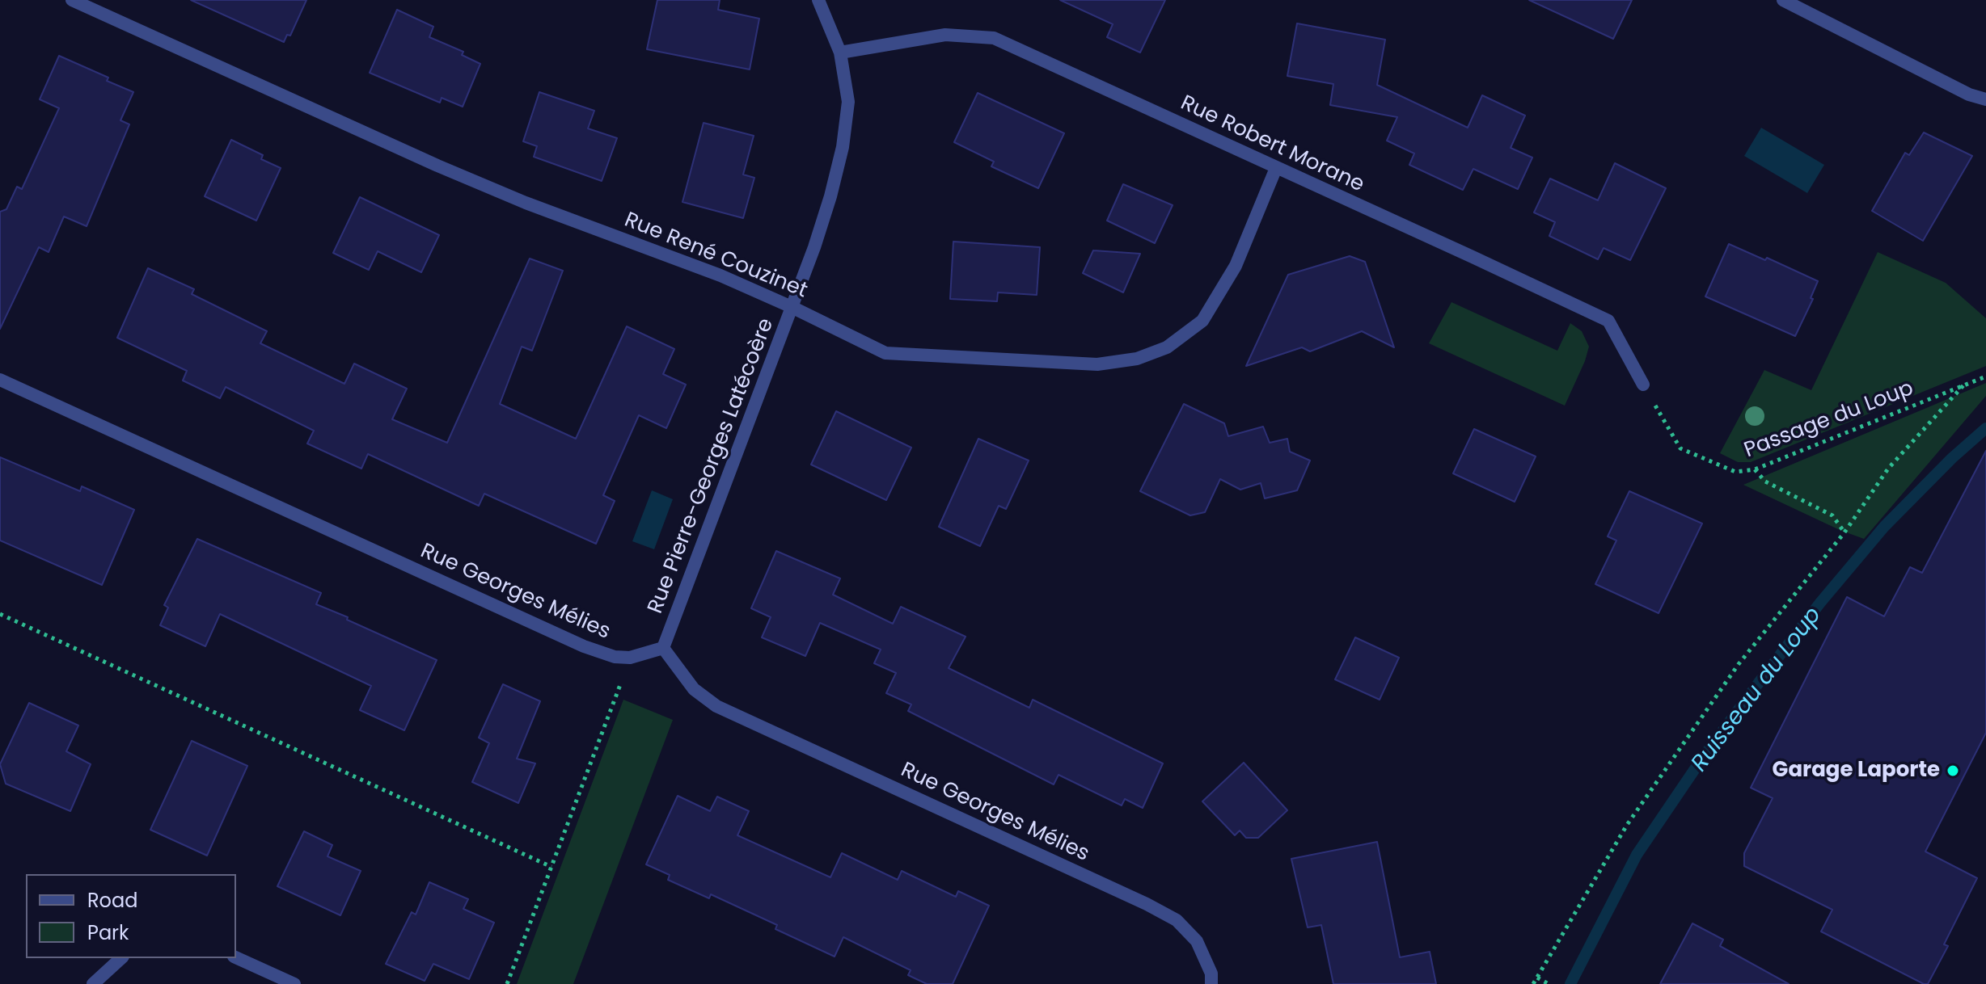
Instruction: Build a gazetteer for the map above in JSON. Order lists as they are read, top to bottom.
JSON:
{
  "streets": {
    "street": [
      "Rue Robert Morane",
      "Rue René Couzinet",
      "Rue Pierre-Georges Latécoère",
      "Rue Georges Mélies"
    ],
    "path": ["Passage du Loup"]
  },
  "crossings": [
    ["Rue Robert Morane", "Rue René Couzinet"],
    ["Rue Robert Morane", "Passage du Loup"],
    ["Rue Robert Morane", "Rue Pierre-Georges Latécoère"],
    ["Rue René Couzinet", "Rue Pierre-Georges Latécoère"],
    ["Rue Pierre-Georges Latécoère", "Rue Georges Mélies"]
  ],
  "water": ["Ruisseau du Loup"],
  "places": ["Garage Laporte"],
  "legend": ["Road", "Park"]
}
